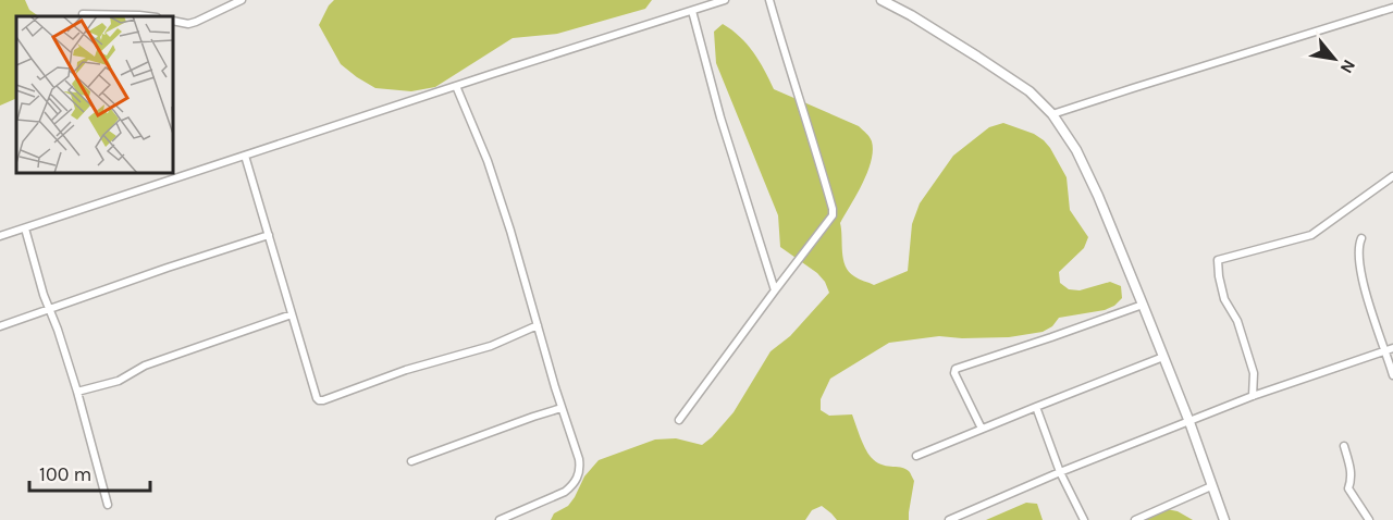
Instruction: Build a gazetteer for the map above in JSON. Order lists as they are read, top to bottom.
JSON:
{
  "scale_bar": "100 m",
  "north": "bottom right"
}
